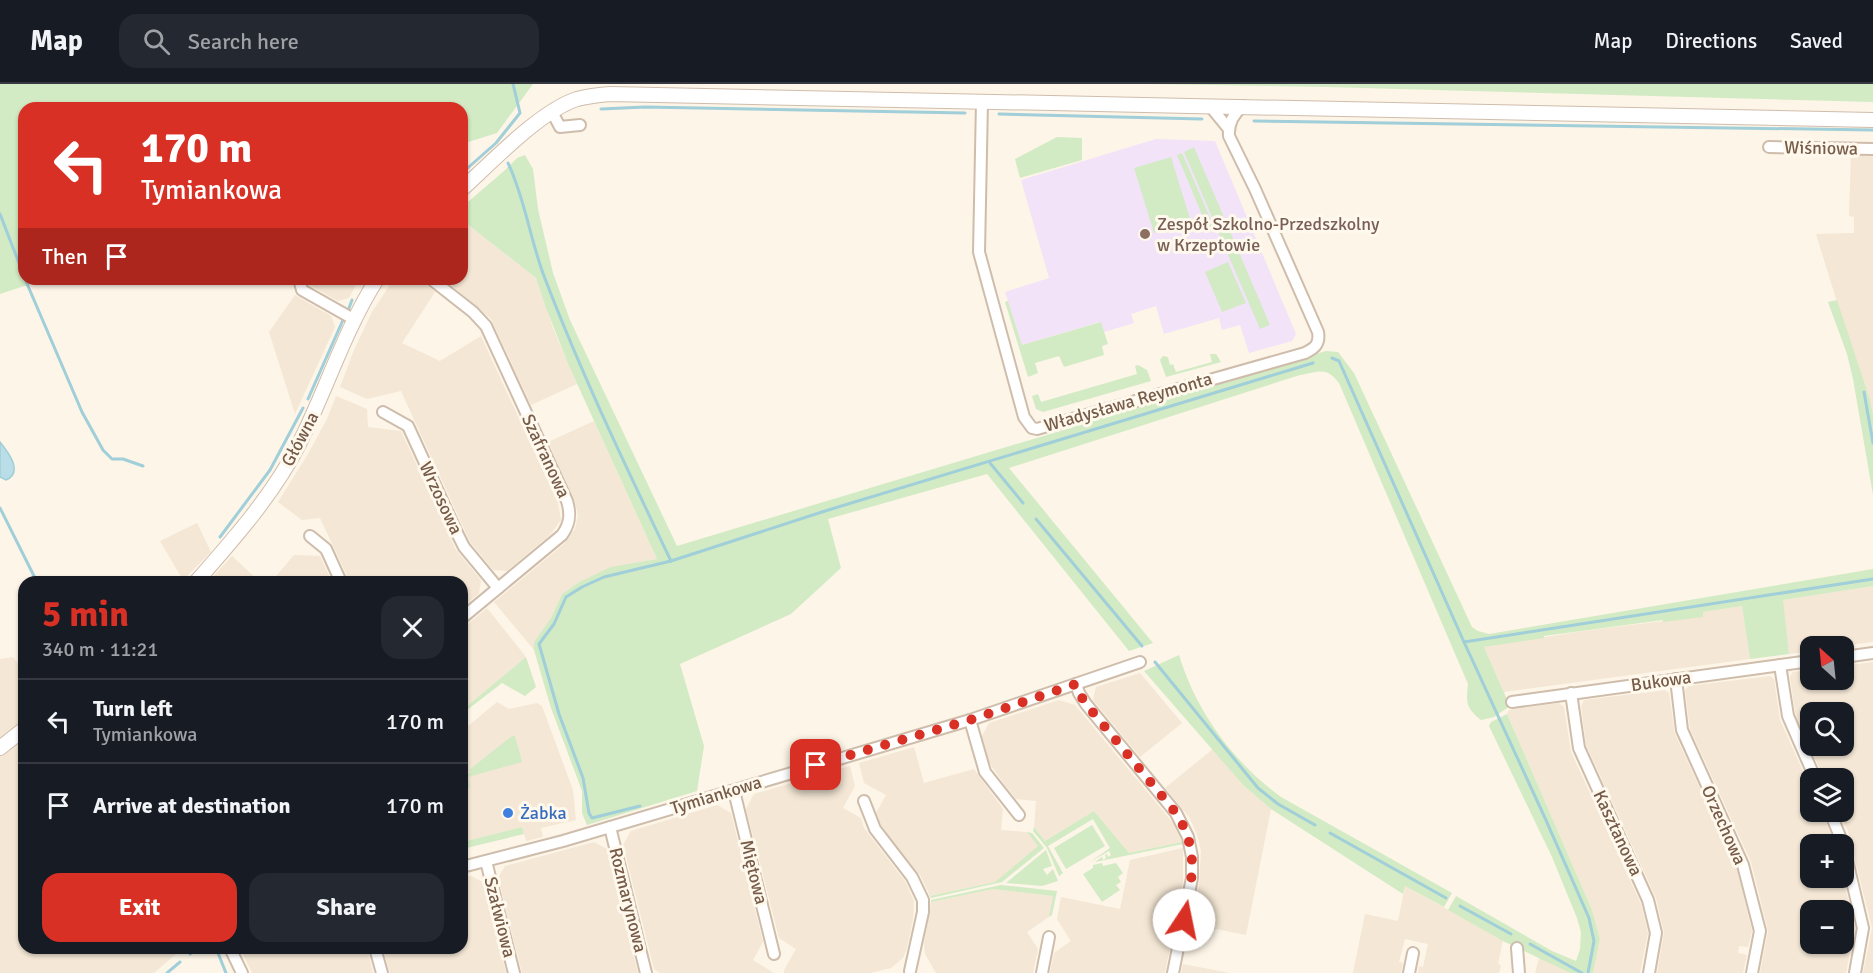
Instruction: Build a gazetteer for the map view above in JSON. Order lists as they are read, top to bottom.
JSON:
{
  "streets": {
    "street": [
      "Wiśniowa",
      "Władysława Reymonta",
      "Główna",
      "Szafranowa",
      "Wrzosowa",
      "Bukowa",
      "Tymiankowa",
      "Orzechowa",
      "Kasztanowa",
      "Miętowa",
      "Rozmarynowa",
      "Szałwiowa"
    ]
  },
  "crossings": [
    ["Szafranowa", "Wrzosowa"],
    ["Bukowa", "Orzechowa"],
    ["Bukowa", "Kasztanowa"],
    ["Tymiankowa", "Miętowa"],
    ["Tymiankowa", "Rozmarynowa"],
    ["Tymiankowa", "Szałwiowa"]
  ],
  "places": ["Zespół Szkolno-Przedszkolny w Krzeptowie", "Żabka"],
  "north": "top left",
  "page": {
    "header": "Map",
    "search": "Search here",
    "nav": ["Map", "Directions", "Saved"],
    "turn": ["170 m", "Tymiankowa"],
    "then": "Then",
    "heading": ["5 min", "340 m · 11:21"],
    "map_buttons": ["+", "−"],
    "list": [
      {
        "name": "Turn left",
        "note": "Tymiankowa",
        "value": "170 m"
      },
      {
        "name": "Arrive at destination",
        "value": "170 m"
      }
    ],
    "buttons": ["Exit", "Share"]
  }
}
